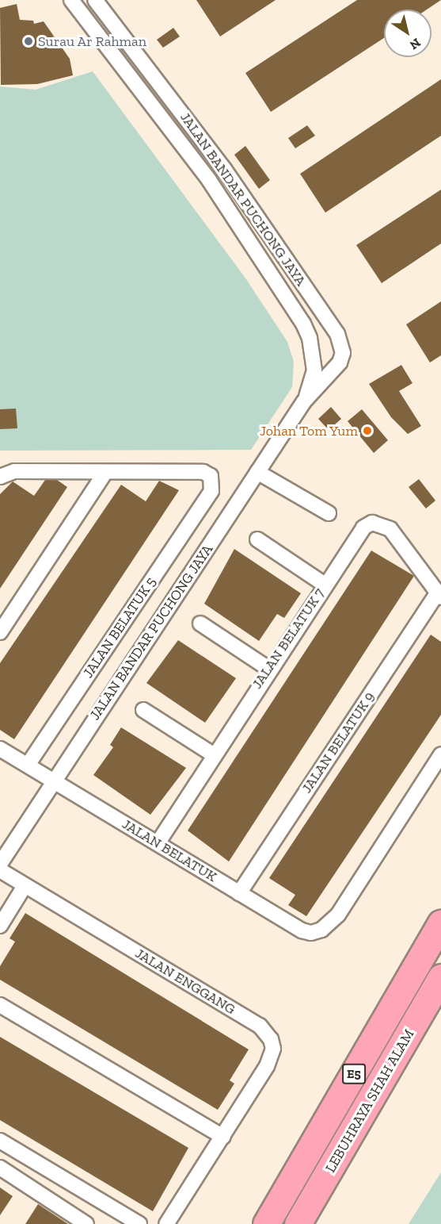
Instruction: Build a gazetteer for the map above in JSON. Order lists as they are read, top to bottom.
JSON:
{
  "streets": {
    "highway": ["E5", "LEBUHRAYA SHAH ALAM"],
    "street": [
      "JALAN BANDAR PUCHONG JAYA",
      "JALAN BELATUK 5",
      "JALAN BELATUK 7",
      "JALAN BELATUK 9",
      "JALAN BELATUK",
      "JALAN ENGGANG"
    ]
  },
  "crossings": [
    ["JALAN BANDAR PUCHONG JAYA", "JALAN BELATUK"],
    ["JALAN BELATUK 5", "JALAN BELATUK"],
    ["JALAN BELATUK 7", "JALAN BELATUK 9"],
    ["JALAN BELATUK 7", "JALAN BELATUK"],
    ["JALAN BELATUK 9", "JALAN BELATUK"]
  ],
  "places": ["Surau Ar Rahman", "Johan Tom Yum"],
  "north": "bottom right"
}
